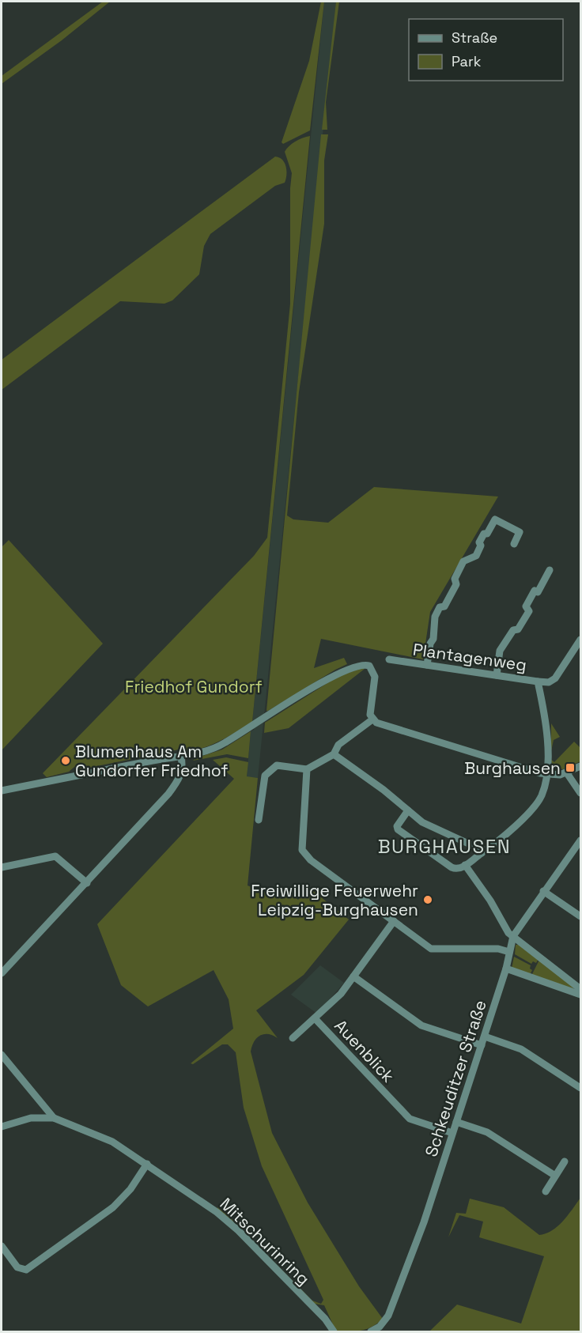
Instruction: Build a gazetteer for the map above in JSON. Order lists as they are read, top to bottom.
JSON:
{
  "streets": {
    "street": [
      "Plantagenweg",
      "Auenblick",
      "Schkeuditzer Straße",
      "Mitschurinring"
    ]
  },
  "crossings": [
    ["Auenblick", "Schkeuditzer Straße"]
  ],
  "districts": ["BURGHAUSEN"],
  "parks": ["Friedhof Gundorf"],
  "places": {
    "other": ["Blumenhaus Am Gundorfer Friedhof", "Freiwillige Feuerwehr Leipzig-Burghausen"],
    "transit": ["Burghausen"]
  },
  "legend": ["Straße", "Park"]
}
